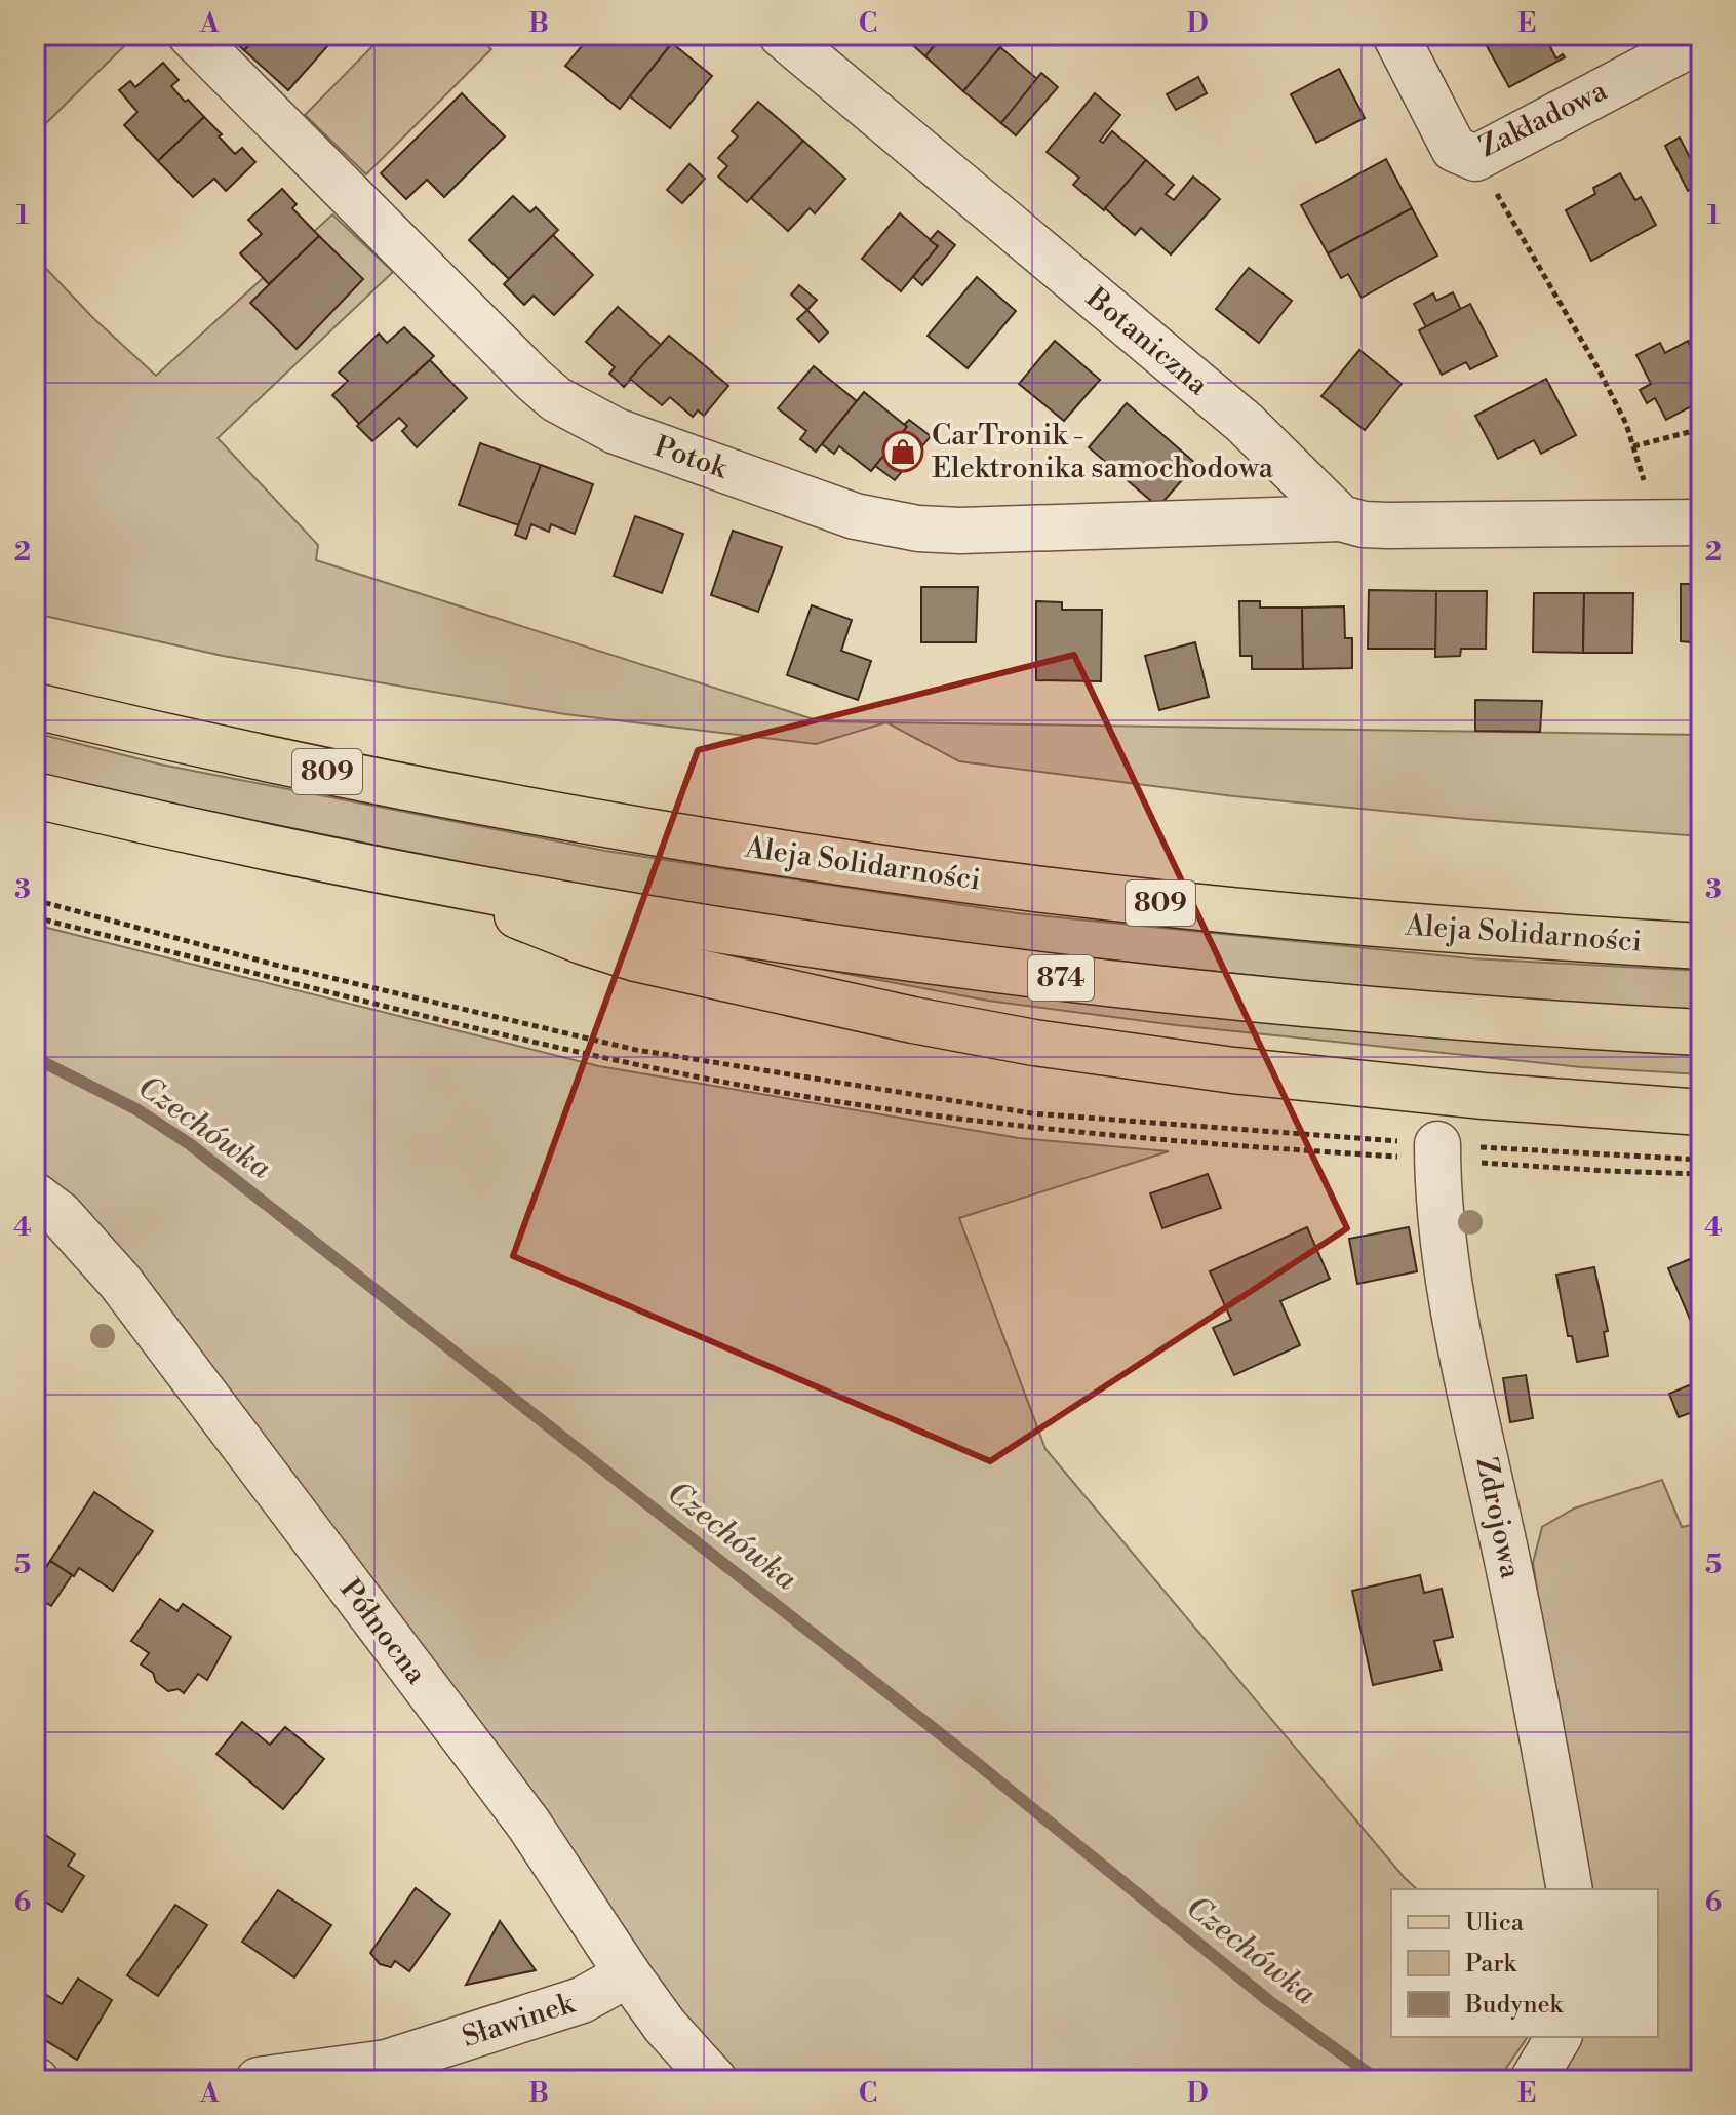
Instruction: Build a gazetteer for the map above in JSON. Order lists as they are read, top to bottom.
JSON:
{
  "streets": {
    "main road": ["809", "Aleja Solidarności", "874"],
    "street": [
      "Zakładowa",
      "Botaniczna",
      "Potok",
      "Zdrojowa",
      "Północna",
      "Sławinek"
    ]
  },
  "crossings": [
    ["Botaniczna", "Potok"],
    ["Północna", "Sławinek"]
  ],
  "water": ["Czechówka"],
  "places": {
    "shop": ["CarTronik - Elektronika samochodowa"]
  },
  "legend": ["Ulica", "Park", "Budynek"],
  "grid": {
    "columns": [
      "A",
      "B",
      "C",
      "D",
      "E"
    ],
    "rows": [
      "1",
      "2",
      "3",
      "4",
      "5",
      "6"
    ]
  }
}
